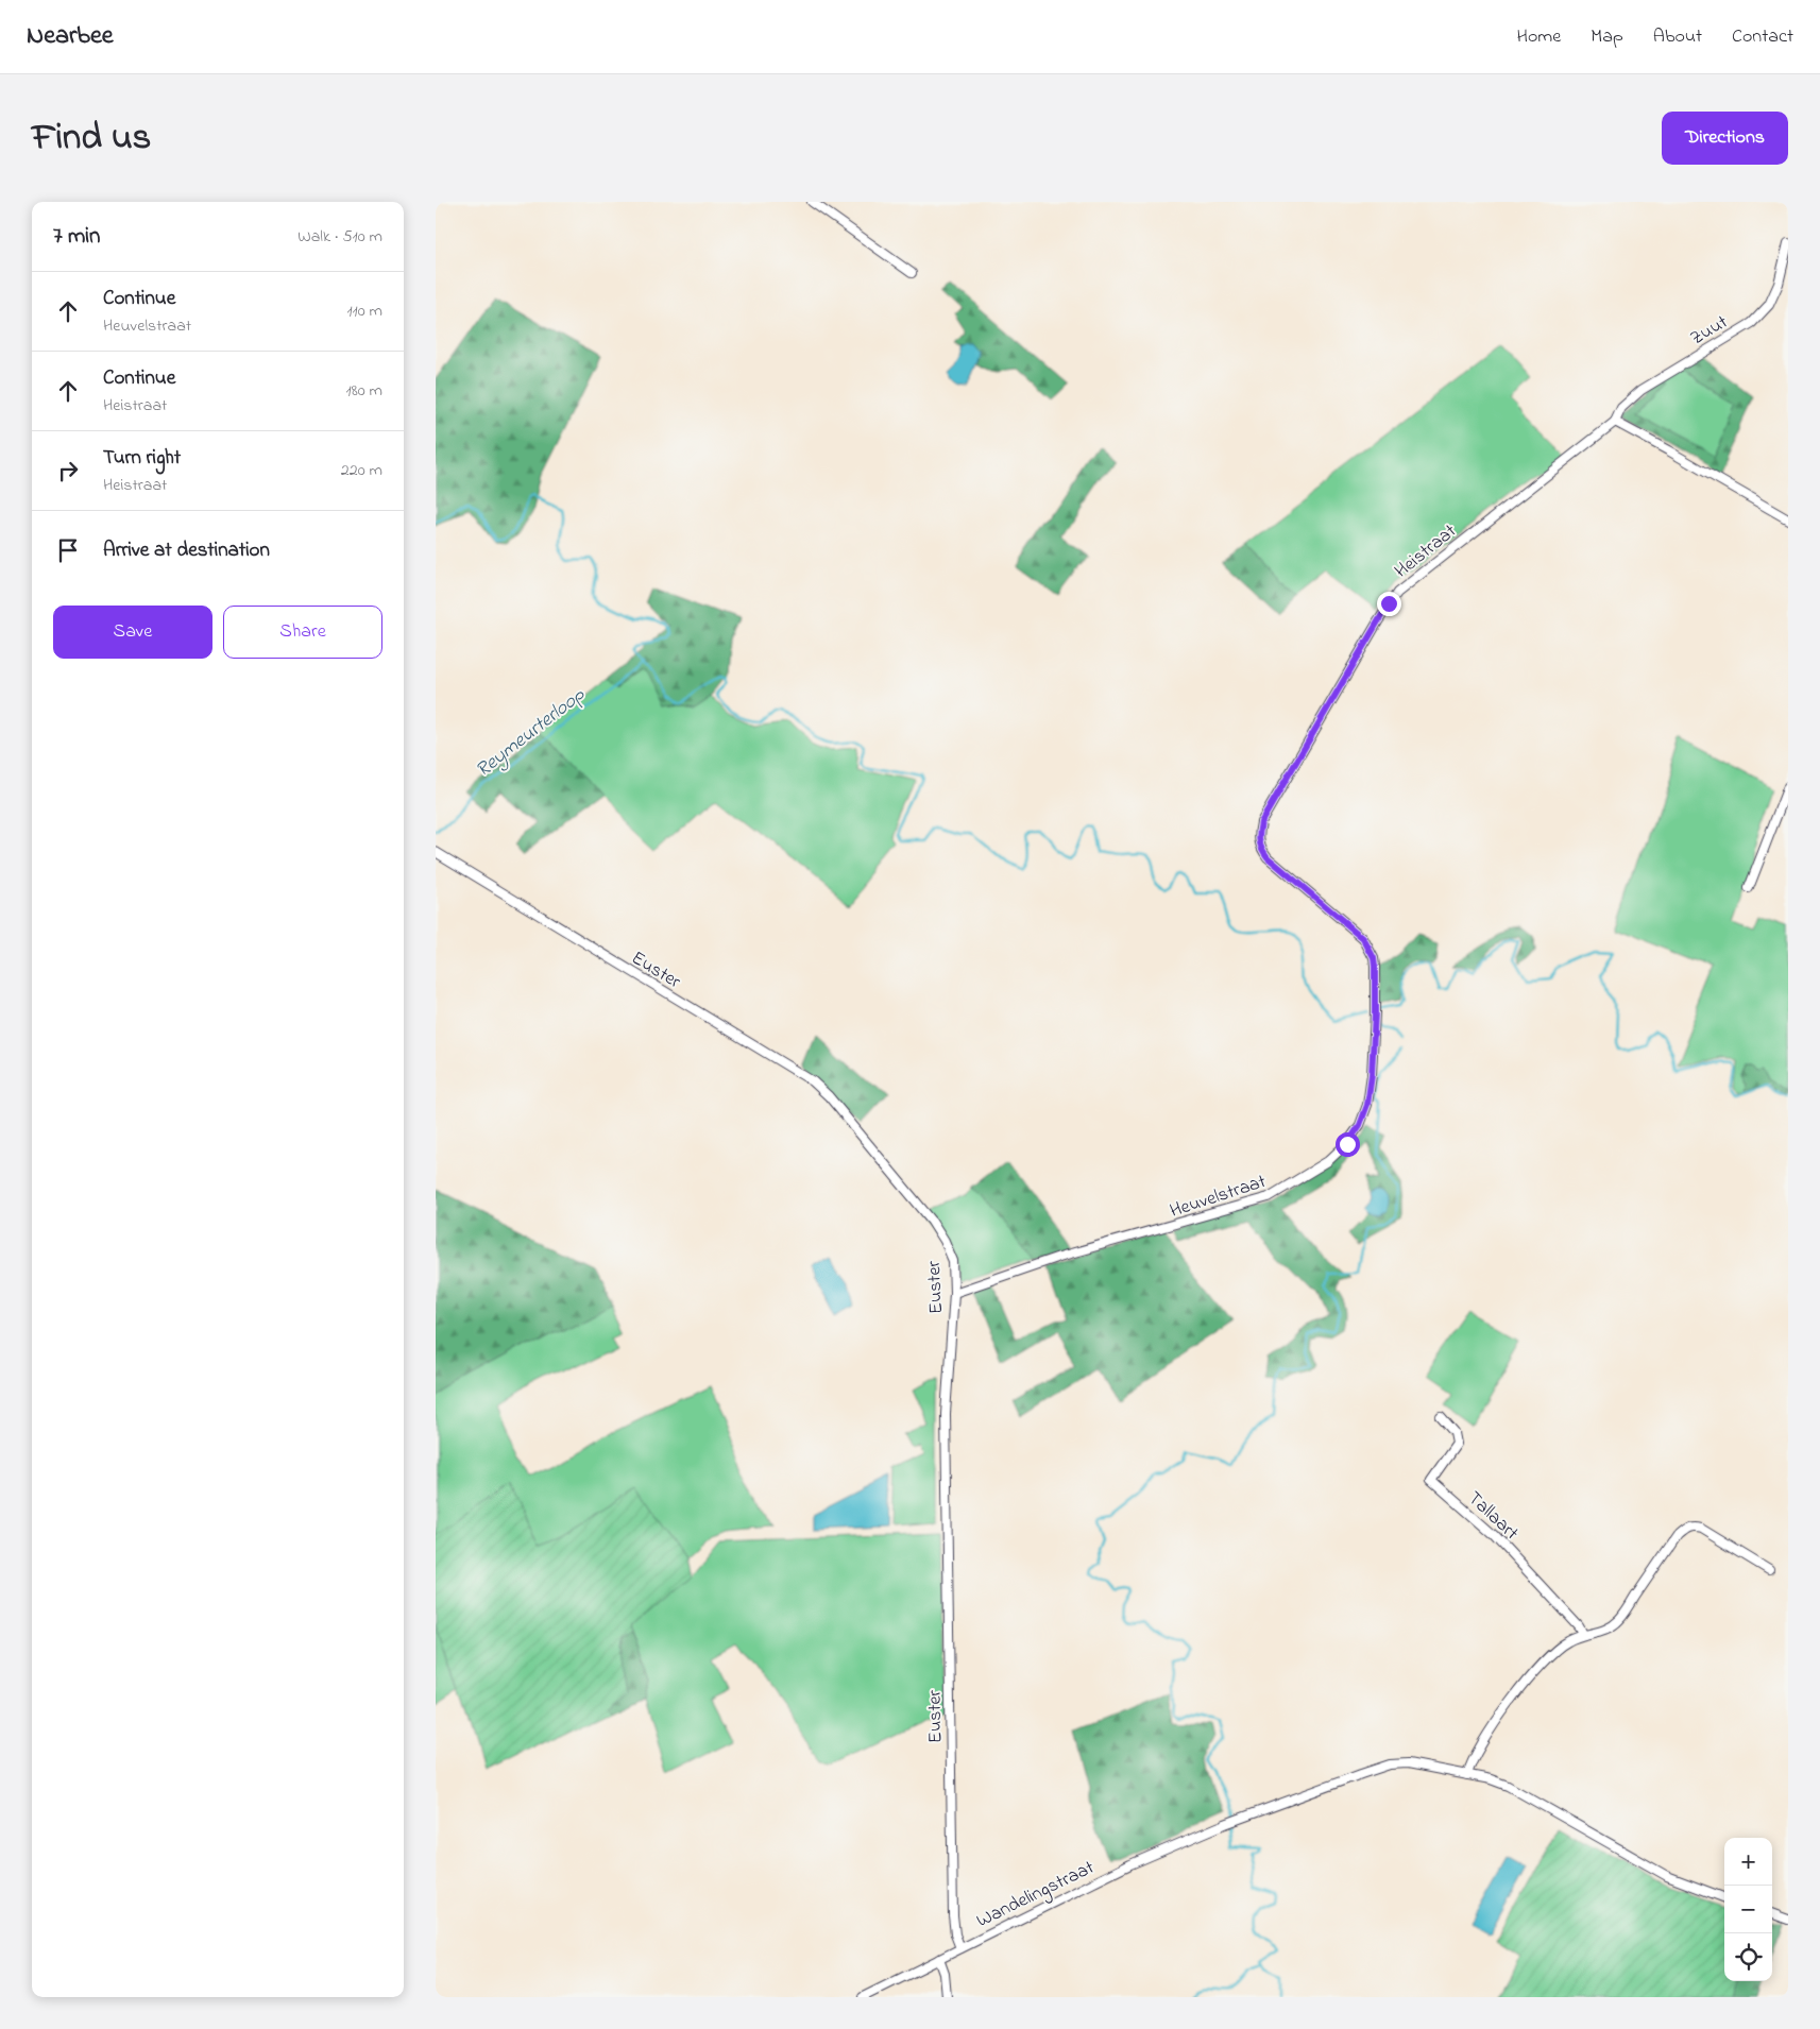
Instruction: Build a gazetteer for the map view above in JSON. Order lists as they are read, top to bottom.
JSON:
{
  "streets": {
    "street": [
      "Zuut",
      "Heistraat",
      "Euster",
      "Heuvelstraat",
      "Tallaart",
      "Wandelingstraat"
    ]
  },
  "crossings": [
    ["Zuut", "Heistraat"],
    ["Heistraat", "Heuvelstraat"],
    ["Euster", "Heuvelstraat"],
    ["Euster", "Wandelingstraat"]
  ],
  "water": ["Reymeurterloop"],
  "page": {
    "header": "Nearbee",
    "nav": [
      "Home",
      "Map",
      "About",
      "Contact"
    ],
    "title": "Find us",
    "buttons": [
      "Directions",
      ["Save", "Share"]
    ],
    "heading": ["7 min", "Walk · 510 m"],
    "list": [
      ["Continue", "Heuvelstraat", "110 m"],
      ["Continue", "Heistraat", "180 m"],
      ["Turn right", "Heistraat", "220 m"],
      "Arrive at destination"
    ],
    "map_buttons": ["+", "−"]
  }
}
